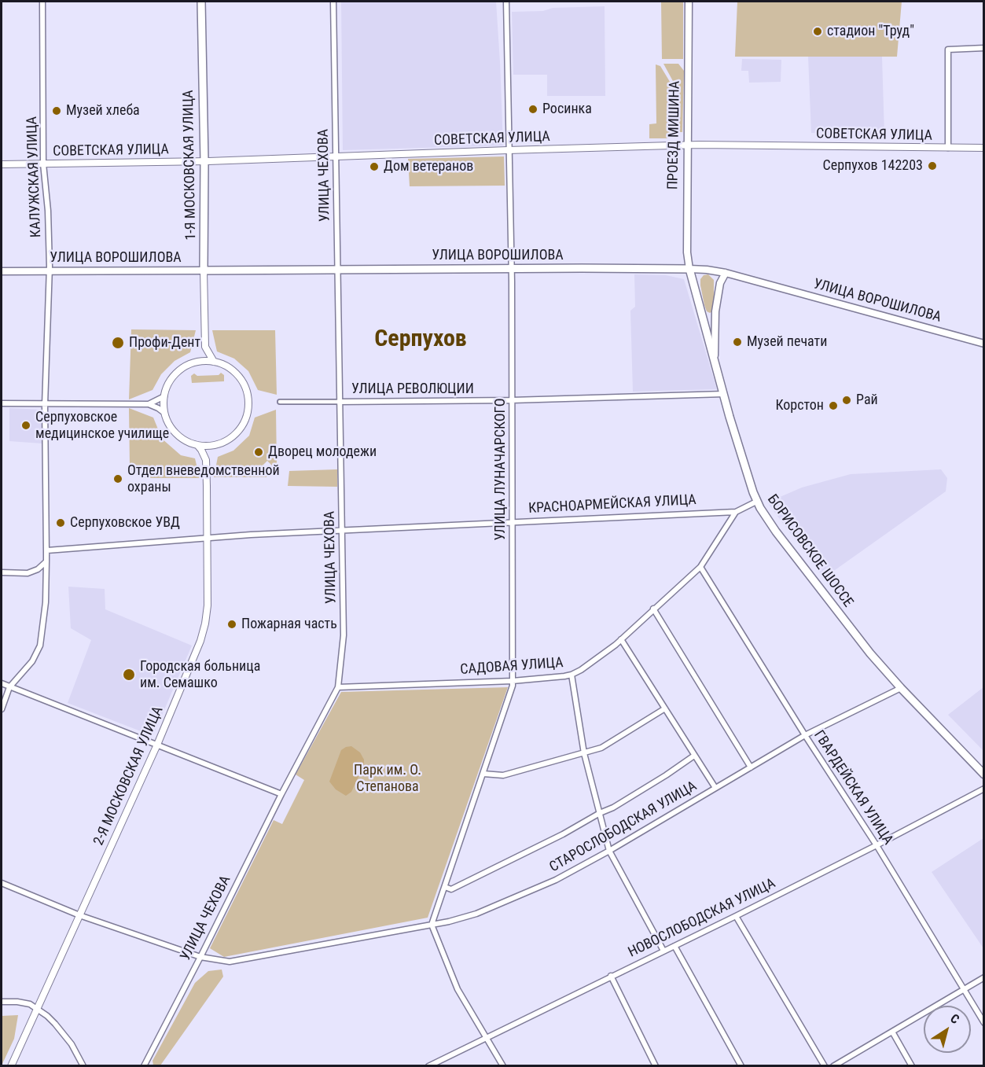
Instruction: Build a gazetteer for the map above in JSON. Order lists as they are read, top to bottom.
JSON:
{
  "streets": {
    "main road": [
      "ПРОЕЗД МИШИНА",
      "1-Я МОСКОВСКАЯ УЛИЦА",
      "УЛИЦА ВОРОШИЛОВА",
      "БОРИСОВСКОЕ ШОССЕ"
    ],
    "street": [
      "СОВЕТСКАЯ УЛИЦА",
      "УЛИЦА ЧЕХОВА",
      "КАЛУЖСКАЯ УЛИЦА",
      "УЛИЦА РЕВОЛЮЦИИ",
      "УЛИЦА ЛУНАЧАРСКОГО",
      "КРАСНОАРМЕЙСКАЯ УЛИЦА",
      "САДОВАЯ УЛИЦА",
      "2-Я МОСКОВСКАЯ УЛИЦА",
      "ГВАРДЕЙСКАЯ УЛИЦА",
      "СТАРОСЛОБОДСКАЯ УЛИЦА",
      "НОВОСЛОБОДСКАЯ УЛИЦА"
    ]
  },
  "crossings": [
    ["ПРОЕЗД МИШИНА", "СОВЕТСКАЯ УЛИЦА"],
    ["ПРОЕЗД МИШИНА", "УЛИЦА ВОРОШИЛОВА"],
    ["ПРОЕЗД МИШИНА", "БОРИСОВСКОЕ ШОССЕ"],
    ["СОВЕТСКАЯ УЛИЦА", "1-Я МОСКОВСКАЯ УЛИЦА"],
    ["СОВЕТСКАЯ УЛИЦА", "УЛИЦА ЧЕХОВА"],
    ["СОВЕТСКАЯ УЛИЦА", "КАЛУЖСКАЯ УЛИЦА"],
    ["СОВЕТСКАЯ УЛИЦА", "УЛИЦА ЛУНАЧАРСКОГО"],
    ["1-Я МОСКОВСКАЯ УЛИЦА", "УЛИЦА ВОРОШИЛОВА"],
    ["УЛИЦА ЧЕХОВА", "УЛИЦА ВОРОШИЛОВА"],
    ["УЛИЦА ЧЕХОВА", "УЛИЦА РЕВОЛЮЦИИ"],
    ["УЛИЦА ЧЕХОВА", "КРАСНОАРМЕЙСКАЯ УЛИЦА"],
    ["УЛИЦА ЧЕХОВА", "САДОВАЯ УЛИЦА"],
    ["УЛИЦА ЧЕХОВА", "СТАРОСЛОБОДСКАЯ УЛИЦА"],
    ["КАЛУЖСКАЯ УЛИЦА", "УЛИЦА ВОРОШИЛОВА"],
    ["КАЛУЖСКАЯ УЛИЦА", "КРАСНОАРМЕЙСКАЯ УЛИЦА"],
    ["УЛИЦА ВОРОШИЛОВА", "УЛИЦА ЛУНАЧАРСКОГО"],
    ["УЛИЦА ВОРОШИЛОВА", "БОРИСОВСКОЕ ШОССЕ"],
    ["УЛИЦА РЕВОЛЮЦИИ", "УЛИЦА ЛУНАЧАРСКОГО"],
    ["УЛИЦА РЕВОЛЮЦИИ", "БОРИСОВСКОЕ ШОССЕ"],
    ["УЛИЦА ЛУНАЧАРСКОГО", "КРАСНОАРМЕЙСКАЯ УЛИЦА"],
    ["УЛИЦА ЛУНАЧАРСКОГО", "САДОВАЯ УЛИЦА"],
    ["УЛИЦА ЛУНАЧАРСКОГО", "СТАРОСЛОБОДСКАЯ УЛИЦА"],
    ["КРАСНОАРМЕЙСКАЯ УЛИЦА", "САДОВАЯ УЛИЦА"],
    ["КРАСНОАРМЕЙСКАЯ УЛИЦА", "2-Я МОСКОВСКАЯ УЛИЦА"],
    ["БОРИСОВСКОЕ ШОССЕ", "СТАРОСЛОБОДСКАЯ УЛИЦА"],
    ["САДОВАЯ УЛИЦА", "ГВАРДЕЙСКАЯ УЛИЦА"],
    ["2-Я МОСКОВСКАЯ УЛИЦА", "СТАРОСЛОБОДСКАЯ УЛИЦА"],
    ["ГВАРДЕЙСКАЯ УЛИЦА", "СТАРОСЛОБОДСКАЯ УЛИЦА"],
    ["ГВАРДЕЙСКАЯ УЛИЦА", "НОВОСЛОБОДСКАЯ УЛИЦА"]
  ],
  "districts": ["Серпухов"],
  "parks": ["Парк им. О. Степанова"],
  "places": [
    "стадион \"Труд\"",
    "Росинка",
    "Музей хлеба",
    "Серпухов 142203",
    "Дом ветеранов",
    "Музей печати",
    "Профи-Дент",
    "Рай",
    "Корстон",
    "Серпуховское медицинское училище",
    "Дворец молодежи",
    "Отдел вневедомственной охраны",
    "Серпуховское УВД",
    "Пожарная часть",
    "Городская больница им. Семашко"
  ],
  "north": "top right"
}
